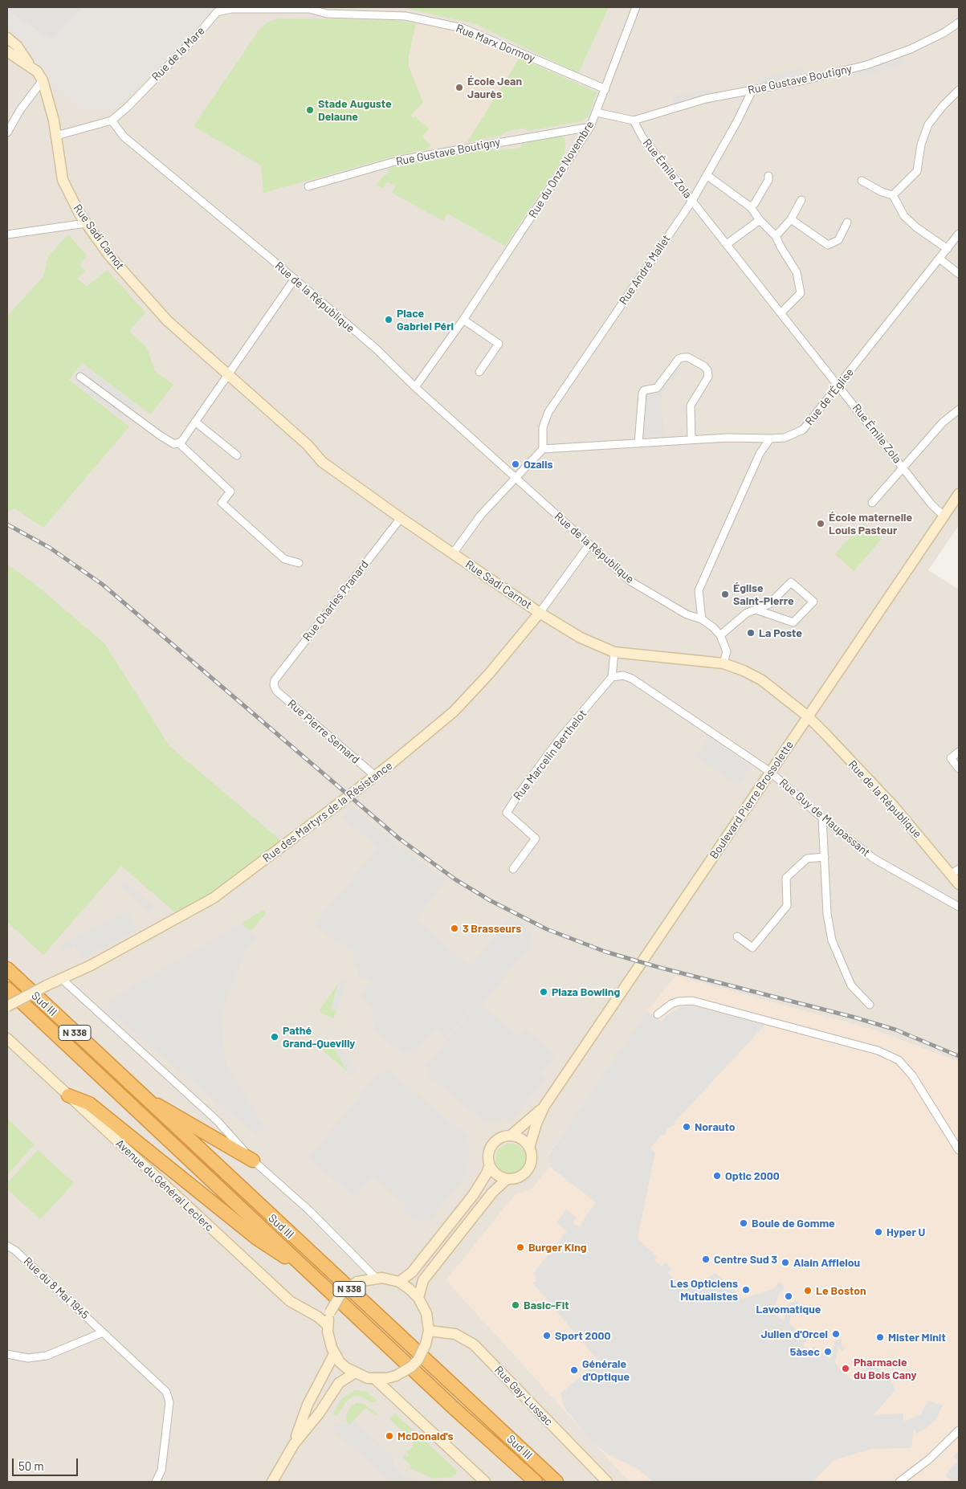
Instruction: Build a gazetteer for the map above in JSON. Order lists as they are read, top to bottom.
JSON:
{
  "streets": {
    "highway": ["Sud III", "N 338"],
    "street": [
      "Rue Marx Dormoy",
      "Rue de la Mare",
      "Rue Gustave Boutigny",
      "Rue Émile Zola",
      "Rue du Onze Novembre",
      "Rue Sadi Carnot",
      "Rue André Mallet",
      "Rue de la République",
      "Rue de l'Église",
      "Rue Charles Pranard",
      "Rue Pierre Semard",
      "Rue Marcelin Berthelot",
      "Boulevard Pierre Brossolette",
      "Rue des Martyrs de la Résistance",
      "Rue Guy de Maupassant",
      "Avenue du Général Leclerc",
      "Rue du 8 Mai 1945",
      "Rue Gay-Lussac"
    ]
  },
  "crossings": [
    ["Rue Marx Dormoy", "Rue de la Mare"],
    ["Rue Marx Dormoy", "Rue du Onze Novembre"],
    ["Rue de la Mare", "Rue Sadi Carnot"],
    ["Rue de la Mare", "Rue de la République"],
    ["Rue Gustave Boutigny", "Rue Émile Zola"],
    ["Rue Gustave Boutigny", "Rue du Onze Novembre"],
    ["Rue Gustave Boutigny", "Rue André Mallet"],
    ["Rue Émile Zola", "Rue André Mallet"],
    ["Rue Émile Zola", "Rue de l'Église"],
    ["Rue Émile Zola", "Boulevard Pierre Brossolette"],
    ["Rue du Onze Novembre", "Rue de la République"],
    ["Rue Sadi Carnot", "Rue de la République"],
    ["Rue Sadi Carnot", "Rue Charles Pranard"],
    ["Rue Sadi Carnot", "Boulevard Pierre Brossolette"],
    ["Rue Sadi Carnot", "Rue des Martyrs de la Résistance"],
    ["Rue André Mallet", "Rue de l'Église"],
    ["Rue de la République", "Boulevard Pierre Brossolette"],
    ["Rue de la République", "Rue des Martyrs de la Résistance"],
    ["Rue Charles Pranard", "Rue Pierre Semard"],
    ["Rue Pierre Semard", "Rue des Martyrs de la Résistance"],
    ["Rue Marcelin Berthelot", "Rue Guy de Maupassant"],
    ["Boulevard Pierre Brossolette", "Rue Guy de Maupassant"],
    ["Avenue du Général Leclerc", "Rue Gay-Lussac"]
  ],
  "places": [
    "École Jean Jaurès",
    "Stade Auguste Delaune",
    "Place Gabriel Péri",
    "Ozalis",
    "École maternelle Louis Pasteur",
    "Église Saint-Pierre",
    "La Poste",
    "3 Brasseurs",
    "Plaza Bowling",
    "Pathé Grand-Quevilly",
    "Norauto",
    "Optic 2000",
    "Boule de Gomme",
    "Hyper U",
    "Burger King",
    "Centre Sud 3",
    "Alain Afflelou",
    "Les Opticiens Mutualistes",
    "Le Boston",
    "Lavomatique",
    "Basic-Fit",
    "Julien d'Orcel",
    "Sport 2000",
    "Mister Minit",
    "5àsec",
    "Pharmacie du Bois Cany",
    "Générale d'Optique",
    "McDonald's"
  ],
  "scale_bar": "50 m"
}
